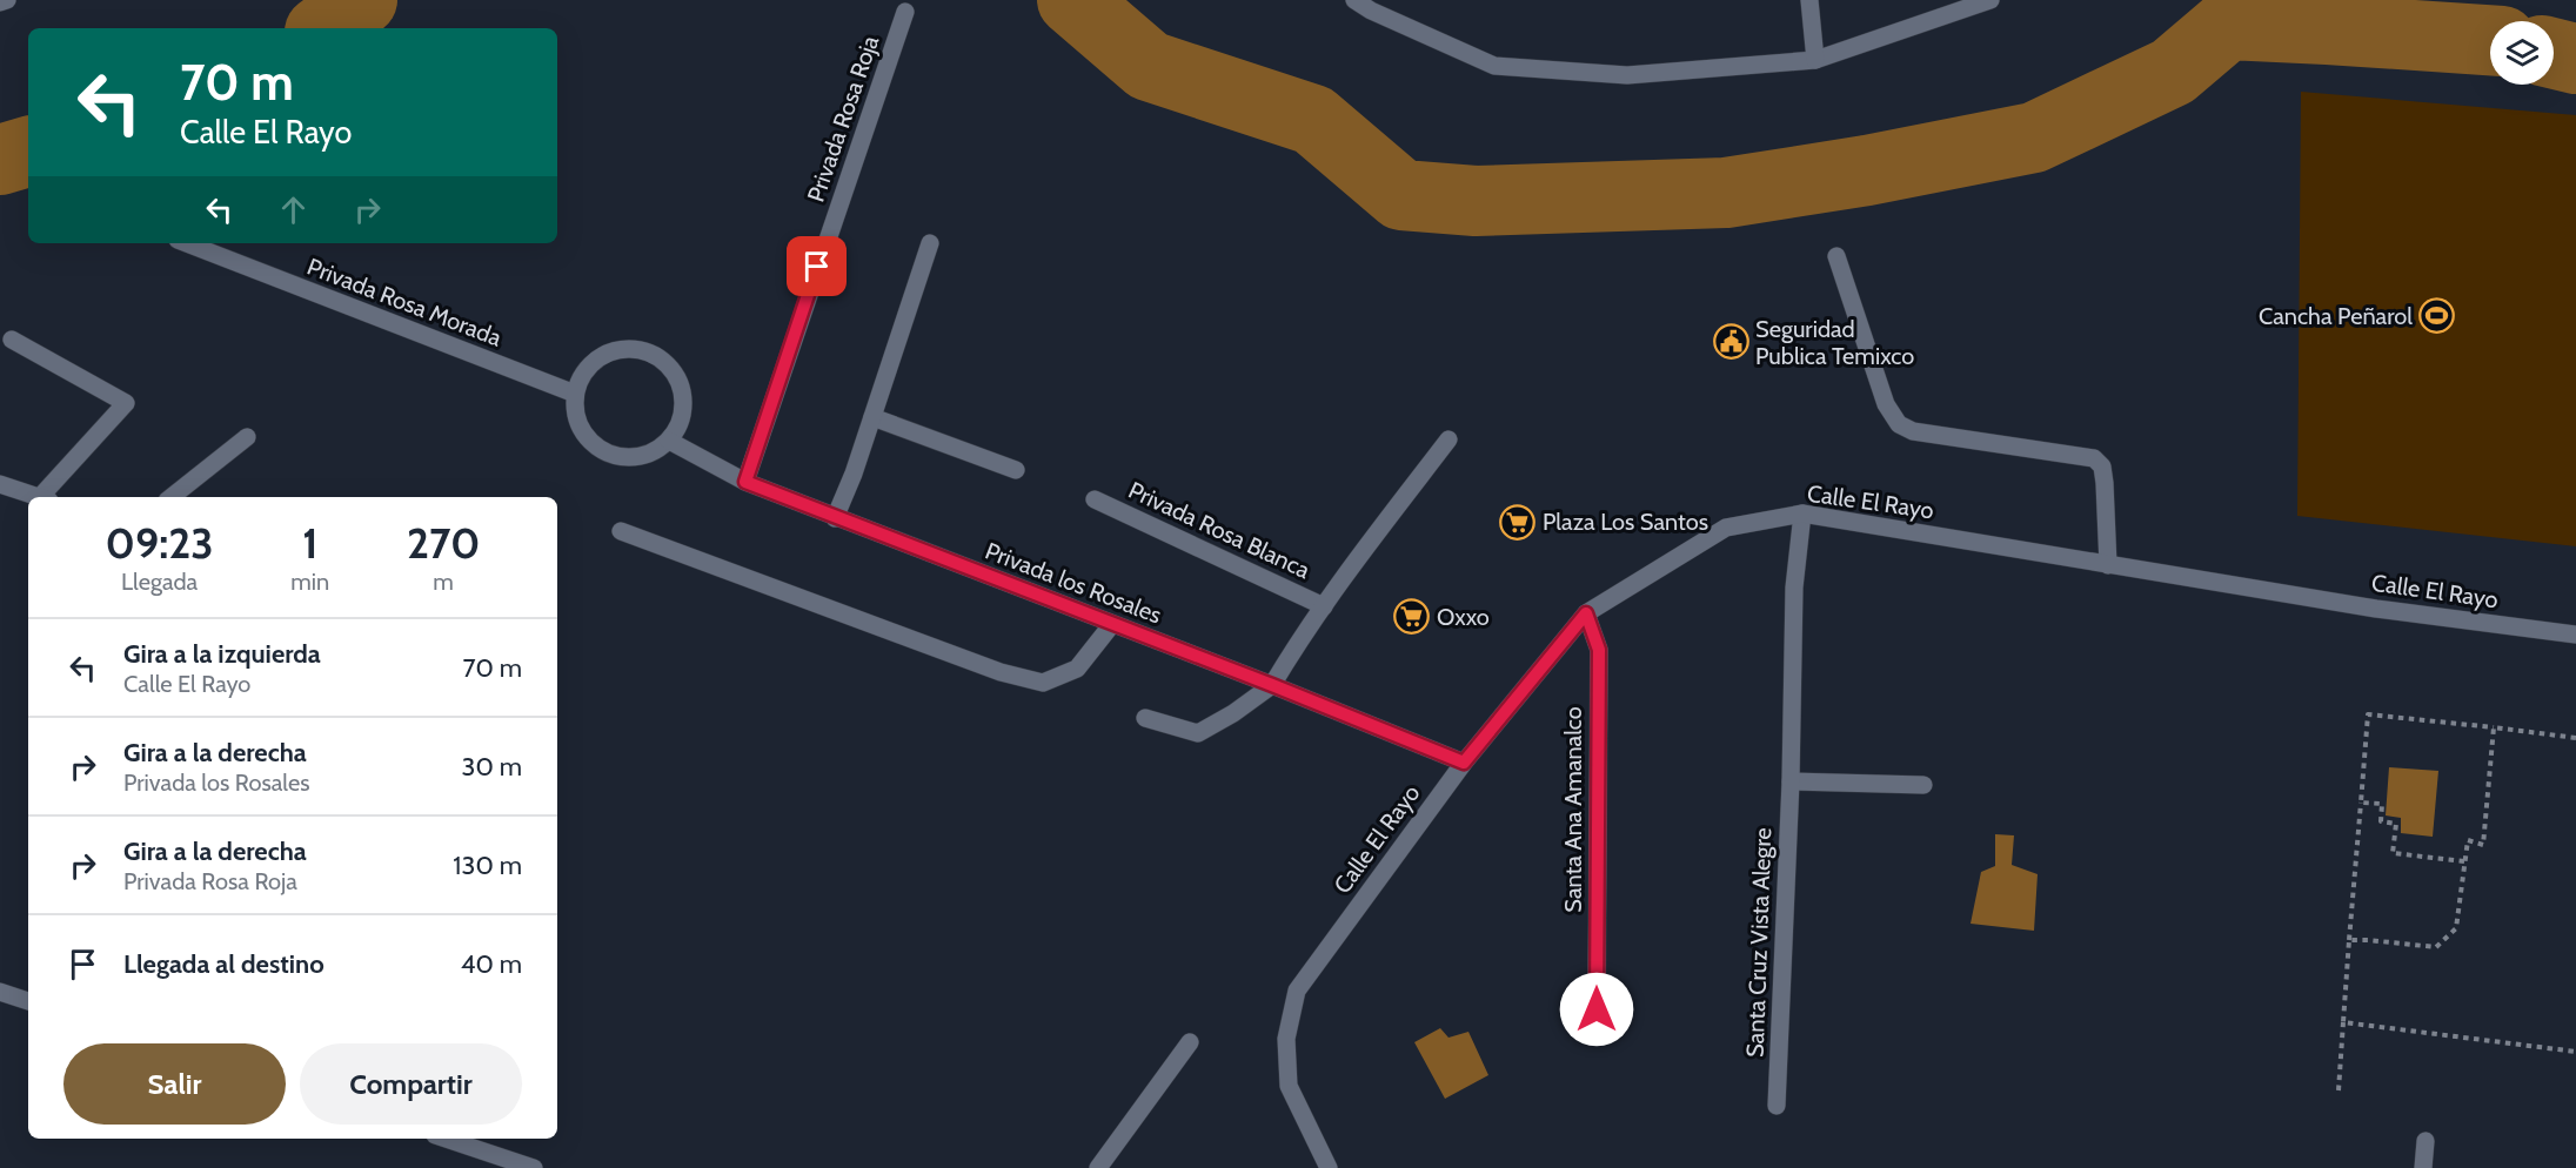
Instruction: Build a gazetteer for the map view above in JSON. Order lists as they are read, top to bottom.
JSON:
{
  "streets": {
    "street": [
      "Privada Rosa Roja",
      "Privada Rosa Morada",
      "Calle El Rayo",
      "Privada Rosa Blanca",
      "Privada los Rosales",
      "Santa Ana Amanalco",
      "Santa Cruz Vista Alegre"
    ]
  },
  "crossings": [
    ["Privada Rosa Roja", "Privada los Rosales"],
    ["Privada Rosa Morada", "Privada los Rosales"],
    ["Calle El Rayo", "Privada los Rosales"],
    ["Calle El Rayo", "Santa Ana Amanalco"],
    ["Calle El Rayo", "Santa Cruz Vista Alegre"],
    ["Privada Rosa Blanca", "Privada los Rosales"]
  ],
  "places": {
    "sports": ["Cancha Peñarol"],
    "public building": ["Seguridad Publica Temixco"],
    "supermarket": ["Plaza Los Santos", "Oxxo"]
  },
  "page": {
    "turn": ["70 m", "Calle El Rayo"],
    "eta": [
      "09:23",
      "Llegada",
      "1",
      "min",
      "270",
      "m"
    ],
    "list": [
      {
        "name": "Gira a la izquierda",
        "note": "Calle El Rayo",
        "value": "70 m"
      },
      {
        "name": "Gira a la derecha",
        "note": "Privada los Rosales",
        "value": "30 m"
      },
      {
        "name": "Gira a la derecha",
        "note": "Privada Rosa Roja",
        "value": "130 m"
      },
      {
        "name": "Llegada al destino",
        "value": "40 m"
      }
    ],
    "buttons": ["Salir", "Compartir"]
  }
}
